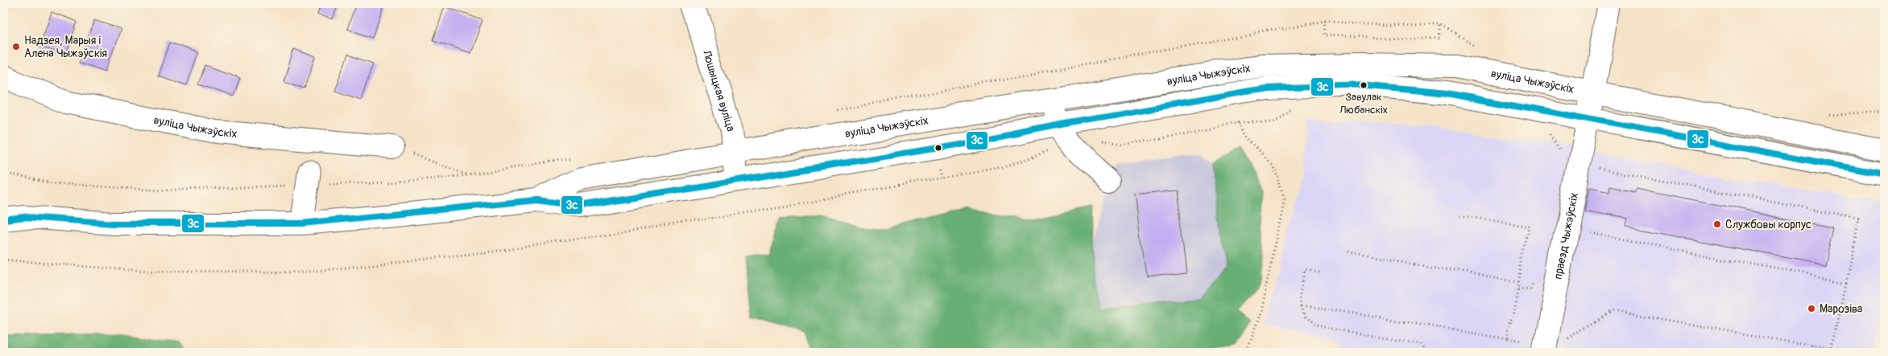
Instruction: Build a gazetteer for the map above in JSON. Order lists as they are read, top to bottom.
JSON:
{
  "streets": {
    "street": ["вуліца Чыжэўскіх", "Лошыцкая вуліца", "праезд Чыжэўскіх"]
  },
  "crossings": [
    ["вуліца Чыжэўскіх", "Лошыцкая вуліца"],
    ["вуліца Чыжэўскіх", "праезд Чыжэўскіх"]
  ],
  "places": [
    "Надзея, Марыя і Алена Чыжэўскія",
    "Завулак Любанскіх",
    "Службовы корпус",
    "Марозіва"
  ],
  "lines": ["transit line 3с"]
}
